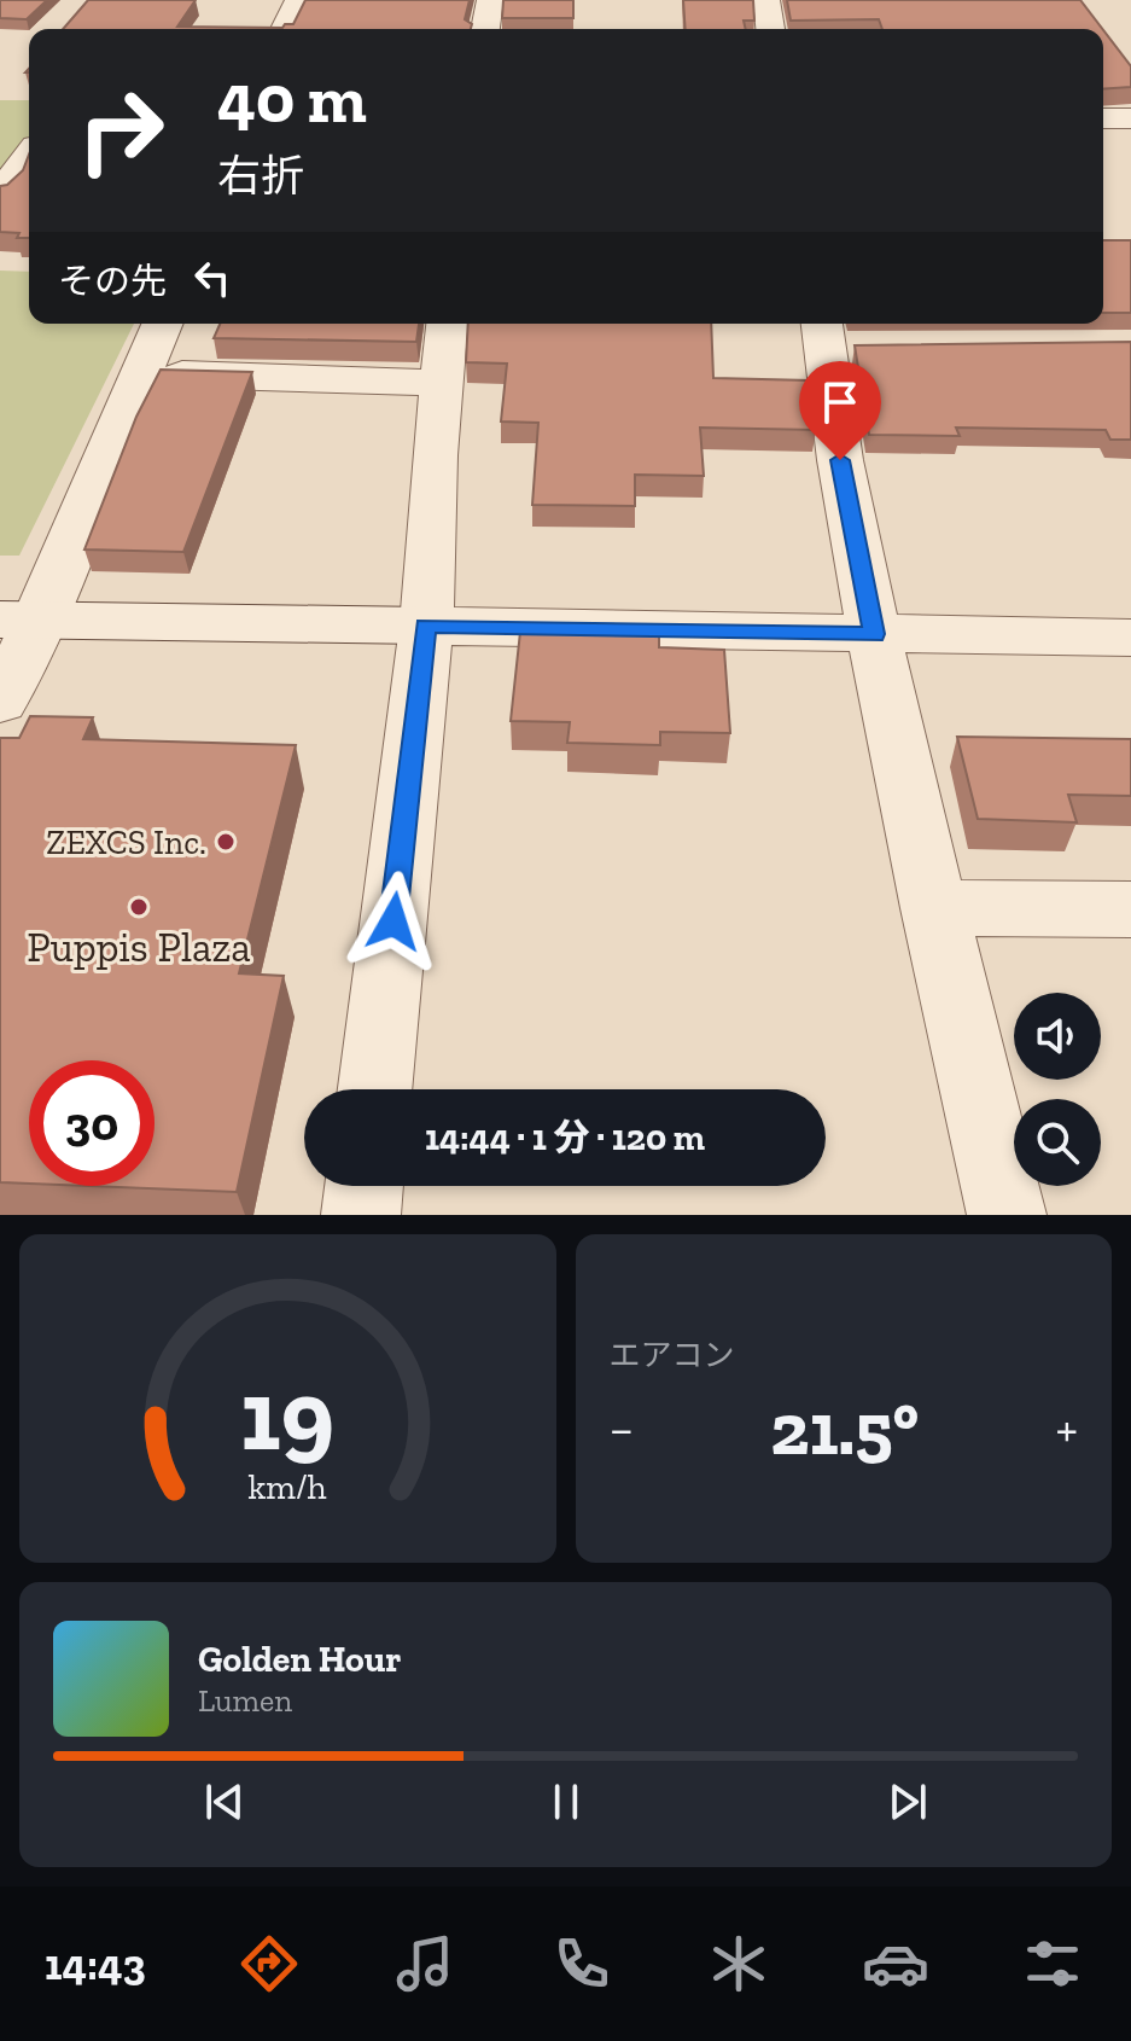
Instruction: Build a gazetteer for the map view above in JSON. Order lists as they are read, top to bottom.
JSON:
{
  "places": ["ZEXCS Inc.", "Puppis Plaza"],
  "page": {
    "turn": ["40 m", "右折"],
    "then": "その先",
    "limit": "30",
    "trip": "14:44 · 1 分 · 120 m",
    "tile": "エアコン",
    "heat": ["−", "21.5°", "+"],
    "song": ["Golden Hour", "Lumen"],
    "tabs": "14:43",
    "gauge": ["19", "km/h"]
  }
}
